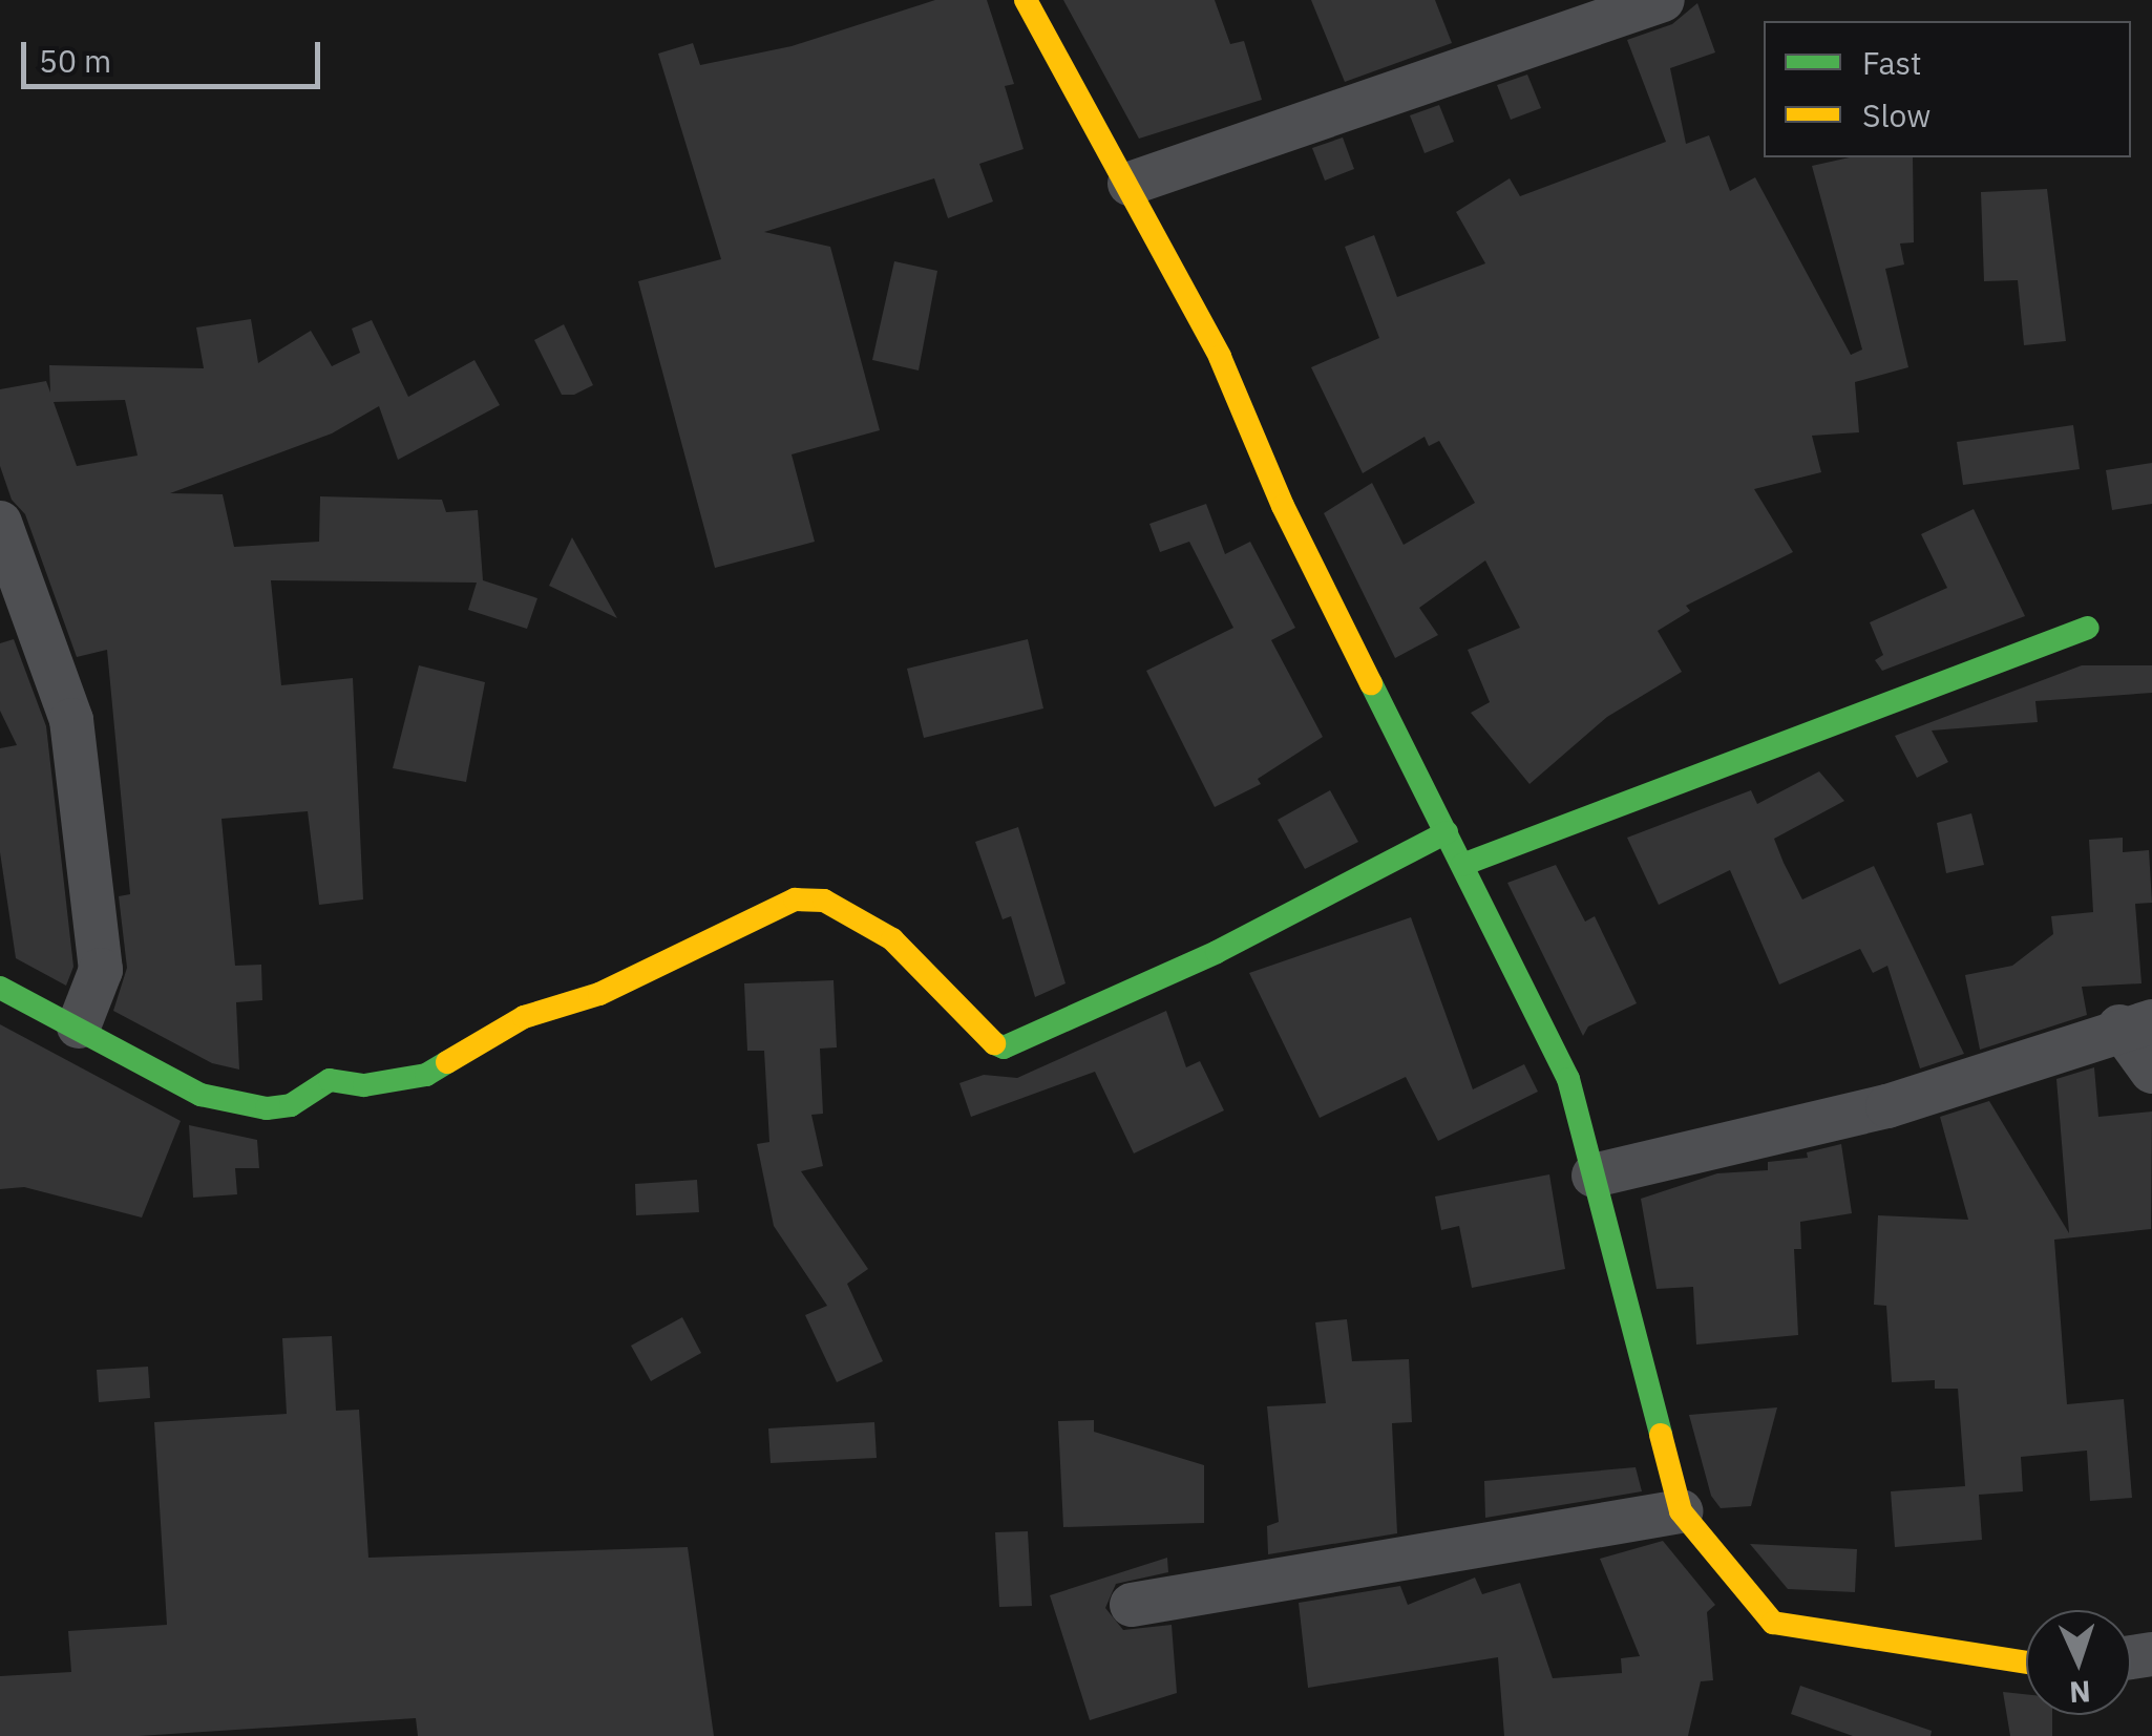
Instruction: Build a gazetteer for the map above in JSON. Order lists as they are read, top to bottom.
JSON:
{
  "legend": ["Fast", "Slow"],
  "scale_bar": "50 m",
  "north": "bottom"
}
